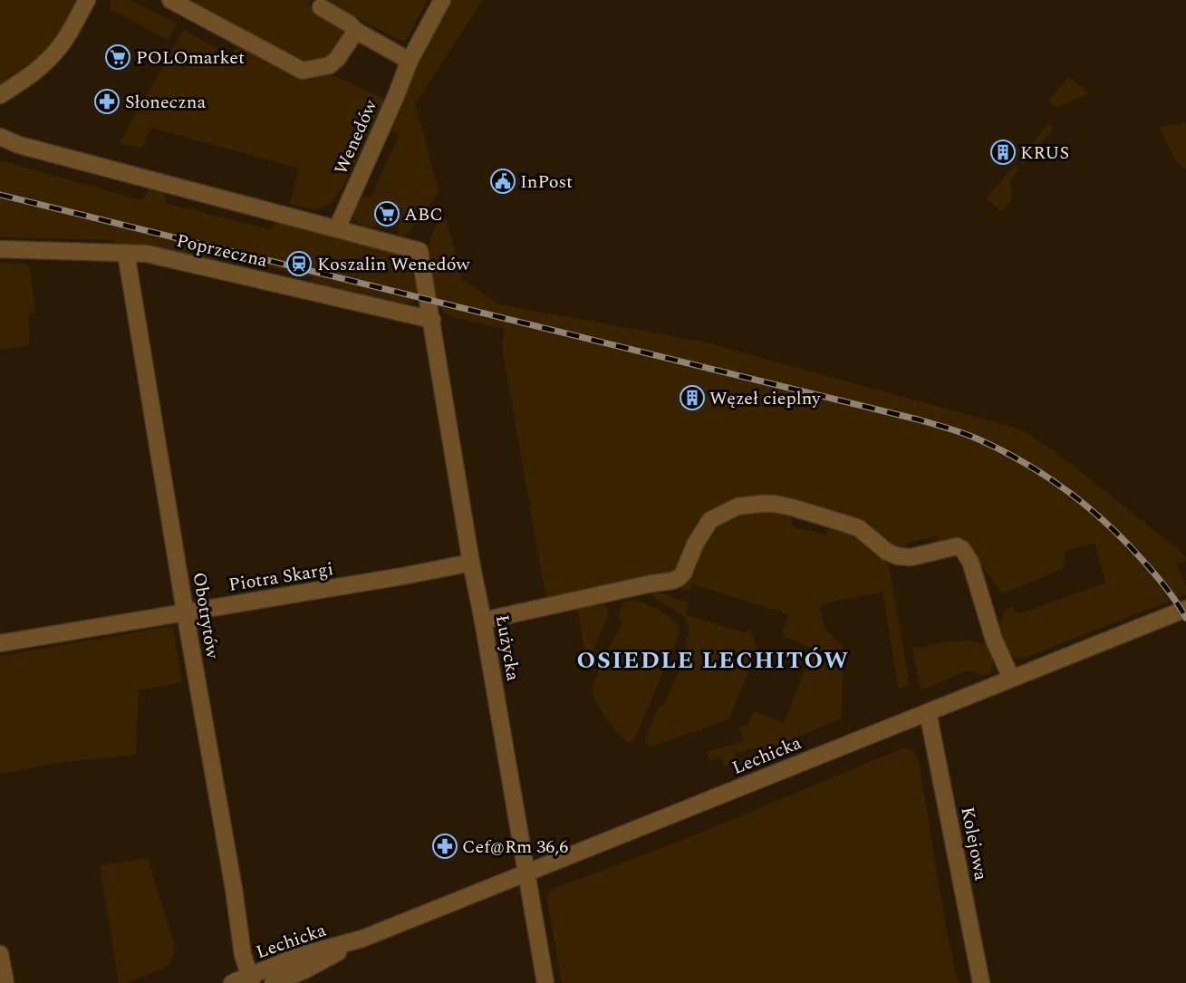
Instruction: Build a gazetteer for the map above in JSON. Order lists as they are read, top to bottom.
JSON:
{
  "streets": {
    "street": [
      "Wenedów",
      "Poprzeczna",
      "Piotra Skargi",
      "Obotrytów",
      "Łużycka",
      "Lechicka",
      "Kolejowa"
    ]
  },
  "crossings": [
    ["Wenedów", "Łużycka"],
    ["Poprzeczna", "Obotrytów"],
    ["Poprzeczna", "Łużycka"],
    ["Piotra Skargi", "Obotrytów"],
    ["Piotra Skargi", "Łużycka"],
    ["Obotrytów", "Lechicka"],
    ["Łużycka", "Lechicka"],
    ["Lechicka", "Kolejowa"]
  ],
  "districts": ["OSIEDLE LECHITÓW"],
  "places": {
    "supermarket": ["POLOmarket", "ABC"],
    "pharmacy": ["Słoneczna", "Cef@Rm 36,6"],
    "building": ["KRUS", "Węzeł cieplny"],
    "public building": ["InPost"],
    "station": ["Koszalin Wenedów"]
  }
}
